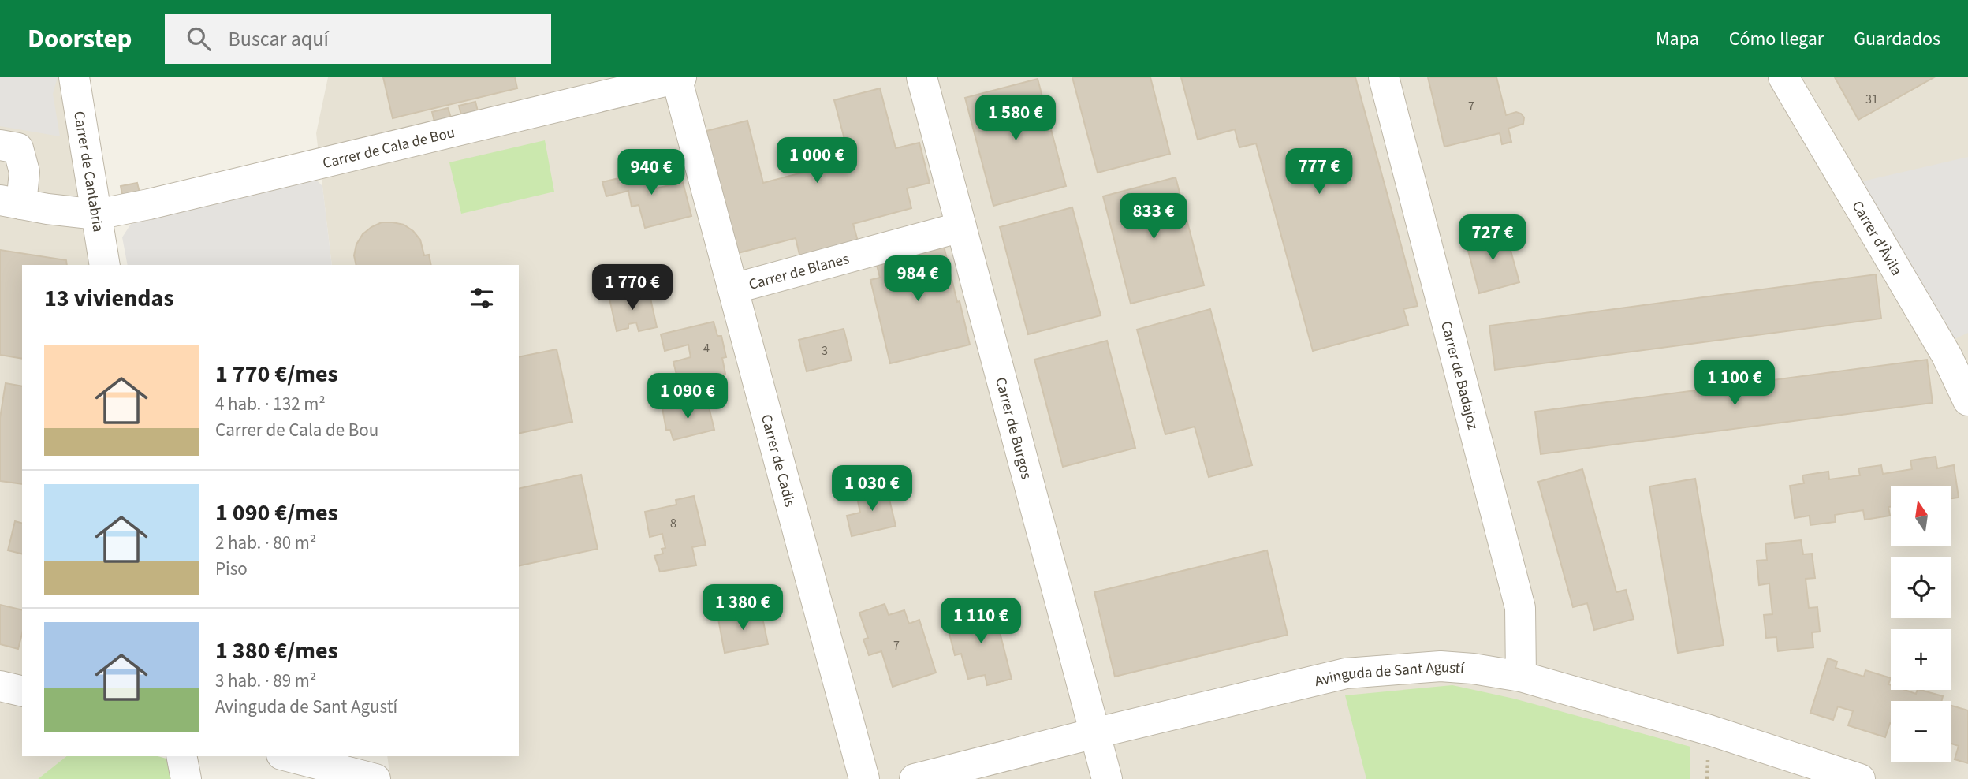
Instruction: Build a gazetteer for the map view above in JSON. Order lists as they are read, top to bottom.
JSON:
{
  "streets": {
    "street": [
      "Carrer de Cala de Bou",
      "Carrer de Cantabria",
      "Carrer d'Àvila",
      "Carrer de Blanes",
      "Carrer de Badajoz",
      "Carrer de Burgos",
      "Carrer de Cadis",
      "Avinguda de Sant Agustí"
    ]
  },
  "crossings": [
    ["Carrer de Cala de Bou", "Carrer de Cantabria"],
    ["Carrer de Cala de Bou", "Carrer de Cadis"],
    ["Carrer de Blanes", "Carrer de Burgos"],
    ["Carrer de Blanes", "Carrer de Cadis"],
    ["Carrer de Badajoz", "Avinguda de Sant Agustí"],
    ["Carrer de Burgos", "Avinguda de Sant Agustí"]
  ],
  "house_numbers": [
    "31",
    "7",
    "4",
    "3",
    "8",
    "7"
  ],
  "north": "top",
  "page": {
    "header": "Doorstep",
    "search": "Buscar aquí",
    "nav": ["Mapa", "Cómo llegar", "Guardados"],
    "price": [
      "1 580 €",
      "1 000 €",
      "777 €",
      "940 €",
      "833 €",
      "727 €",
      "984 €",
      "1 770 €",
      "1 100 €",
      "1 090 €",
      "1 030 €",
      "1 380 €",
      "1 110 €"
    ],
    "heading": "13 viviendas",
    "list": [
      {
        "name": "1 770 €/mes",
        "note": "4 hab. · 132 m² · Carrer de Cala de Bou"
      },
      {
        "name": "1 090 €/mes",
        "note": "2 hab. · 80 m² · Piso"
      },
      {
        "name": "1 380 €/mes",
        "note": "3 hab. · 89 m² · Avinguda de Sant Agustí"
      }
    ],
    "map_buttons": ["+", "−"]
  }
}
